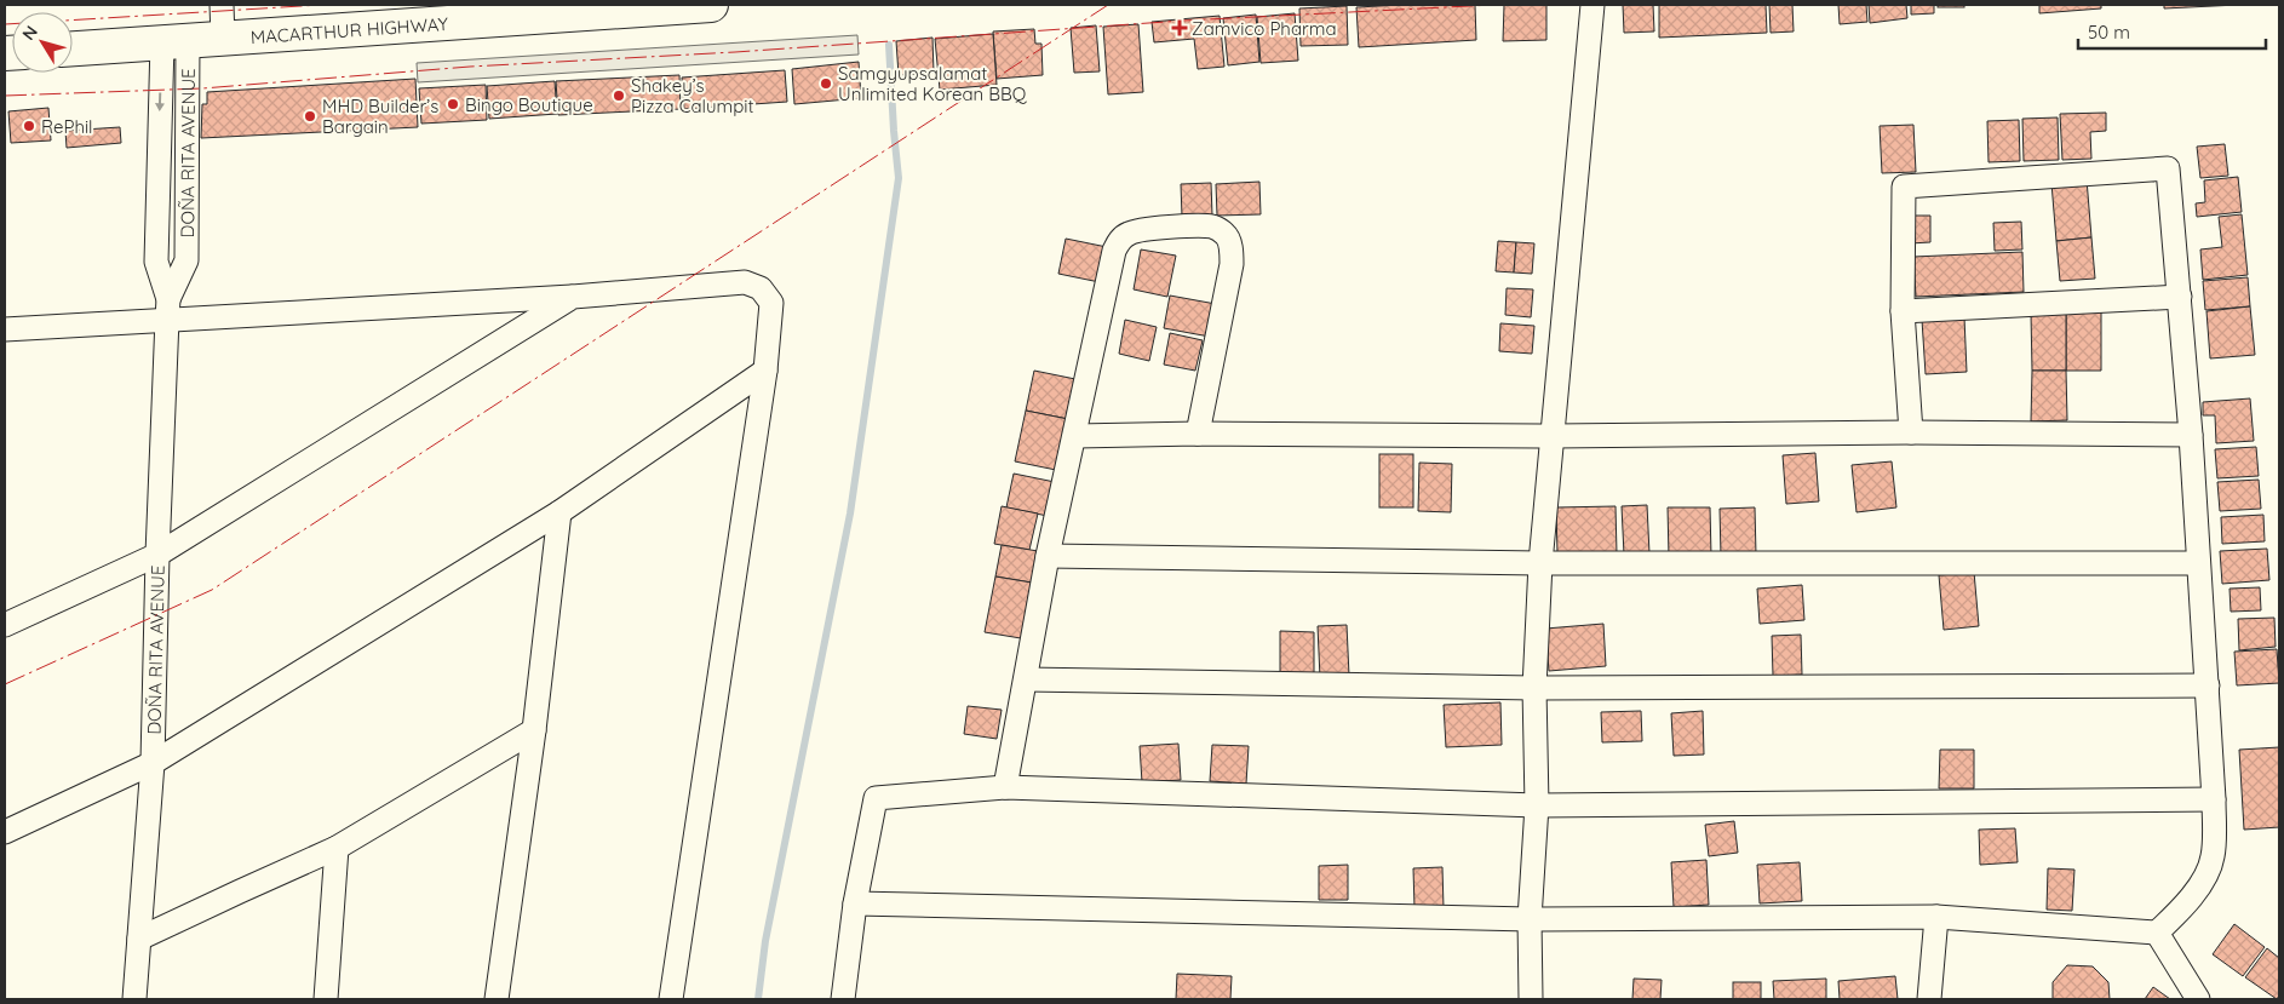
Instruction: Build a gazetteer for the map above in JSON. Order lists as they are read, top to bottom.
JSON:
{
  "streets": {
    "highway": ["MACARTHUR HIGHWAY"],
    "street": ["DOÑA RITA AVENUE"]
  },
  "crossings": [
    ["MACARTHUR HIGHWAY", "DOÑA RITA AVENUE"]
  ],
  "places": {
    "health": ["Zamvico Pharma"],
    "other": [
      "Samgyupsalamat Unlimited Korean BBQ",
      "Shakey’s Pizza Calumpit",
      "Bingo Boutique",
      "MHD Builder’s Bargain",
      "RePhil"
    ]
  },
  "scale_bar": "50 m",
  "north": "top left"
}
